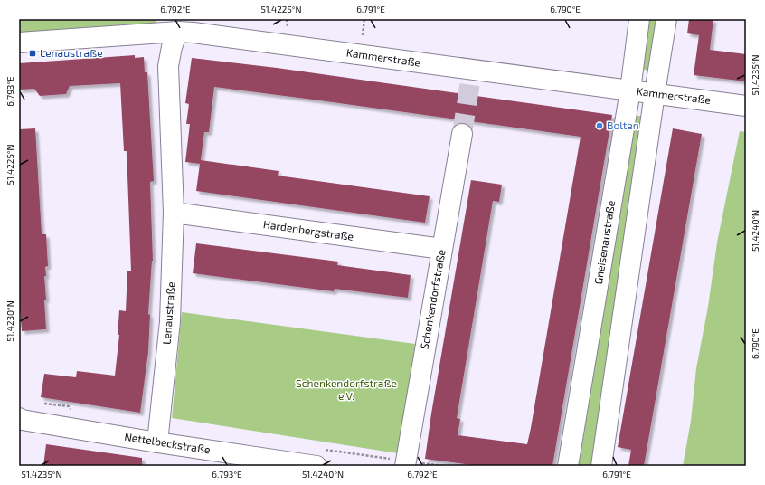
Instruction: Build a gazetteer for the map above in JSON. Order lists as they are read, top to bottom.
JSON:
{
  "streets": {
    "street": [
      "Kammerstraße",
      "Hardenbergstraße",
      "Gneisenaustraße",
      "Schenkendorfstraße",
      "Lenaustraße",
      "Nettelbeckstraße"
    ]
  },
  "crossings": [
    ["Kammerstraße", "Gneisenaustraße"],
    ["Kammerstraße", "Lenaustraße"],
    ["Hardenbergstraße", "Schenkendorfstraße"],
    ["Hardenbergstraße", "Lenaustraße"],
    ["Lenaustraße", "Nettelbeckstraße"]
  ],
  "parks": ["Schenkendorfstraße e.V."],
  "places": {
    "transit": ["Lenaustraße"],
    "other": ["Bolten"]
  },
  "coordinates": [
    "6.792°E",
    "51.4225°N",
    "6.791°E",
    "6.790°E",
    "51.4235°N",
    "6.793°E",
    "51.4240°N",
    "51.4230°N"
  ]
}
